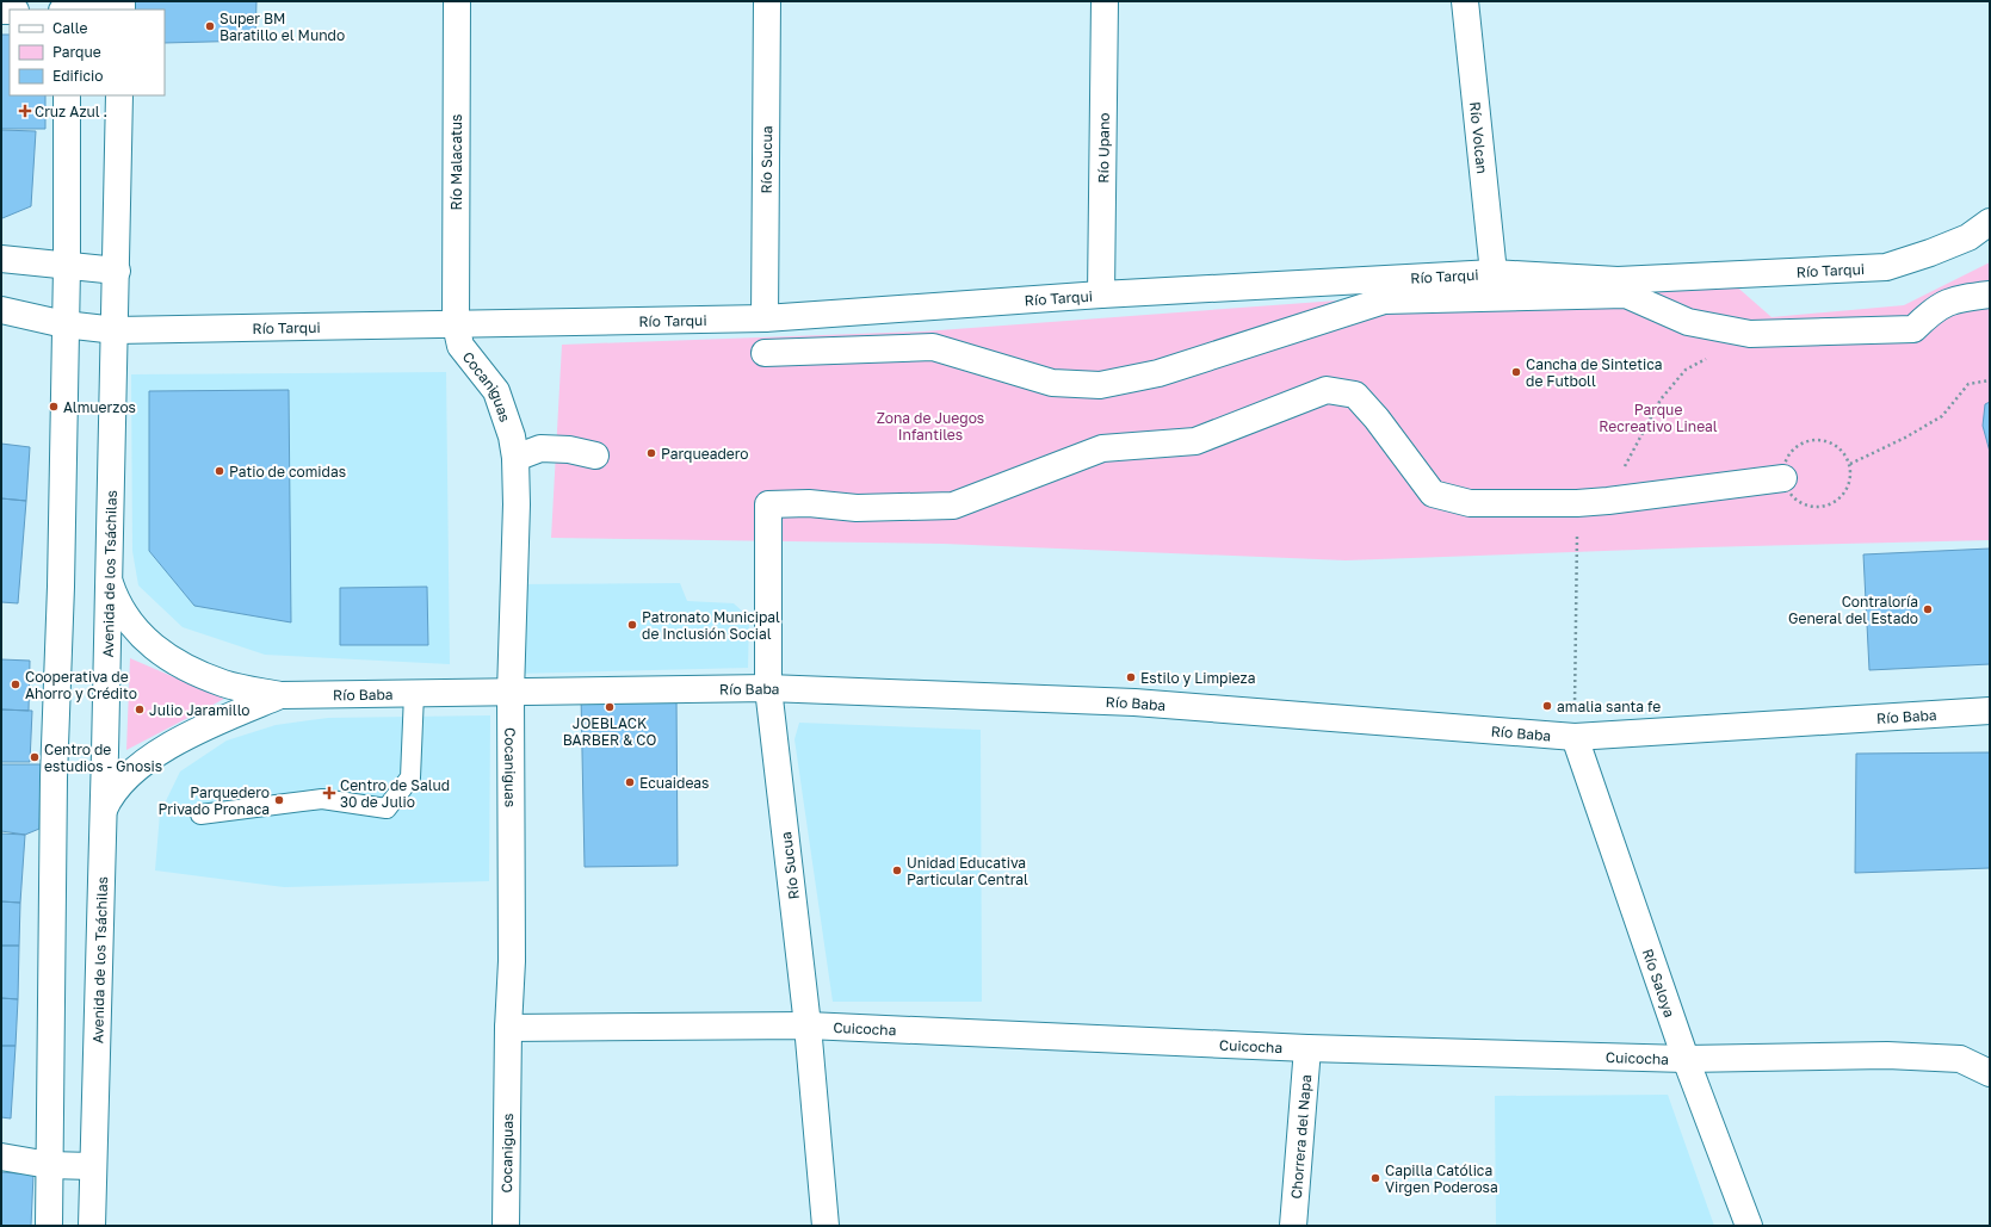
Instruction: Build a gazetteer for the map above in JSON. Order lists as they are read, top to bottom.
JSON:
{
  "streets": {
    "street": [
      "Río Volcan",
      "Río Upano",
      "Río Sucua",
      "Río Malacatus",
      "Río Tarqui",
      "Cocaniguas",
      "Avenida de los Tsáchilas",
      "Río Baba",
      "Río Saloya",
      "Cuicocha",
      "Chorrera del Napa"
    ]
  },
  "crossings": [
    ["Río Volcan", "Río Tarqui"],
    ["Río Upano", "Río Tarqui"],
    ["Río Sucua", "Río Tarqui"],
    ["Río Sucua", "Río Baba"],
    ["Río Sucua", "Cuicocha"],
    ["Río Malacatus", "Río Tarqui"],
    ["Río Malacatus", "Cocaniguas"],
    ["Río Tarqui", "Cocaniguas"],
    ["Río Tarqui", "Avenida de los Tsáchilas"],
    ["Cocaniguas", "Río Baba"],
    ["Cocaniguas", "Cuicocha"],
    ["Avenida de los Tsáchilas", "Río Baba"],
    ["Río Baba", "Río Saloya"],
    ["Río Saloya", "Cuicocha"],
    ["Cuicocha", "Chorrera del Napa"]
  ],
  "parks": ["Parque Recreativo Lineal", "Zona de Juegos Infantiles"],
  "places": {
    "other": [
      "Super BM Baratillo el Mundo",
      "Cancha de Sintetica de Futboll",
      "Almuerzos",
      "Parqueadero",
      "Patio de comidas",
      "Contraloría General del Estado",
      "Patronato Municipal de Inclusión Social",
      "Estilo y Limpieza",
      "Cooperativa de Ahorro y Crédito",
      "amalia santa fe",
      "JOEBLACK BARBER & CO",
      "Julio Jaramillo",
      "Centro de estudios - Gnosis",
      "Ecuaideas",
      "Parquedero Privado Pronaca",
      "Unidad Educativa Particular Central",
      "Capilla Católica Virgen Poderosa"
    ],
    "health": ["Cruz Azul .", "Centro de Salud 30 de Julio"]
  },
  "legend": ["Calle", "Parque", "Edificio"]
}
